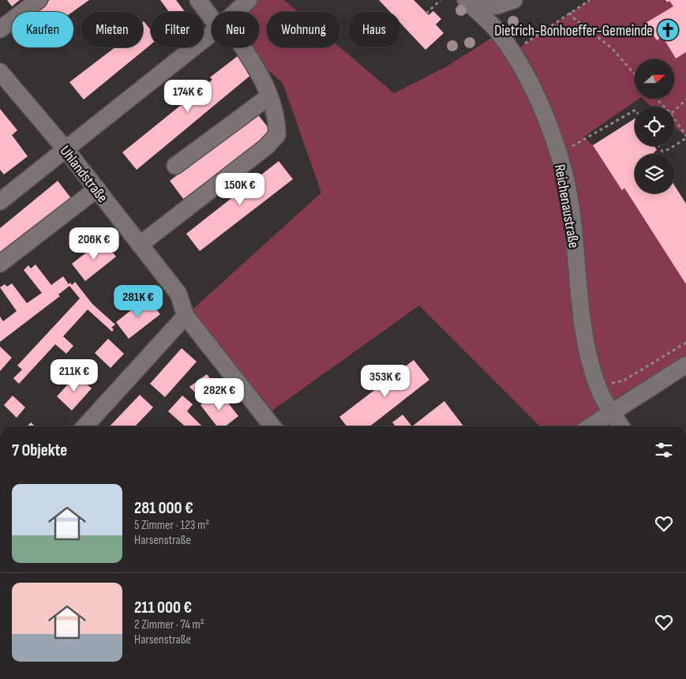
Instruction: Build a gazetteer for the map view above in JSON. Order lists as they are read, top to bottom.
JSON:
{
  "streets": {
    "street": ["Uhlandstraße", "Reichenaustraße"]
  },
  "places": {
    "church": ["Dietrich-Bonhoeffer-Gemeinde"]
  },
  "north": "right",
  "page": {
    "chip": [
      "Kaufen",
      "Mieten",
      "Filter",
      "Neu",
      "Wohnung",
      "Haus"
    ],
    "price": [
      "174K €",
      "150K €",
      "206K €",
      "281K €",
      "211K €",
      "353K €",
      "282K €"
    ],
    "heading": "7 Objekte",
    "list": [
      {
        "name": "281 000 €",
        "note": "5 Zimmer · 123 m² · Harsenstraße"
      },
      {
        "name": "211 000 €",
        "note": "2 Zimmer · 74 m² · Harsenstraße"
      }
    ]
  }
}
